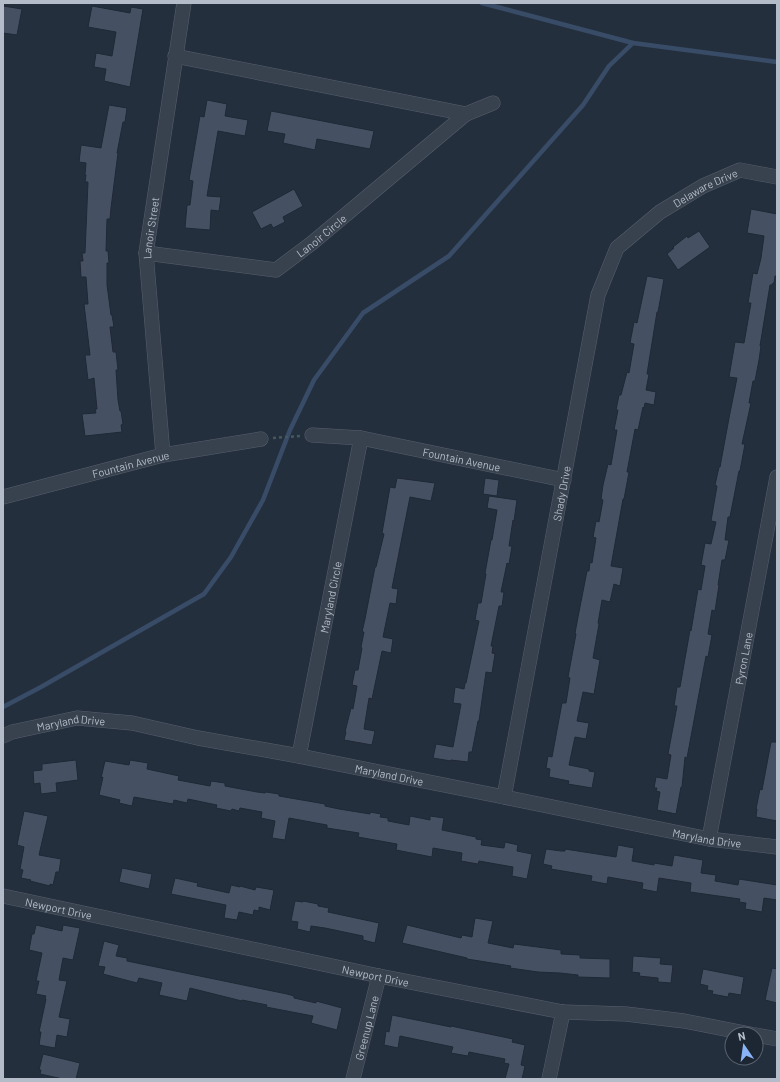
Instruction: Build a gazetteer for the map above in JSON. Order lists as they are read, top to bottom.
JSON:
{
  "streets": {
    "street": [
      "Delaware Drive",
      "Lanoir Street",
      "Lanoir Circle",
      "Fountain Avenue",
      "Shady Drive",
      "Maryland Circle",
      "Pyron Lane",
      "Maryland Drive",
      "Newport Drive",
      "Greenup Lane"
    ]
  },
  "crossings": [
    ["Delaware Drive", "Shady Drive"],
    ["Lanoir Street", "Lanoir Circle"],
    ["Lanoir Street", "Fountain Avenue"],
    ["Fountain Avenue", "Shady Drive"],
    ["Fountain Avenue", "Maryland Circle"],
    ["Shady Drive", "Maryland Drive"],
    ["Maryland Circle", "Maryland Drive"],
    ["Pyron Lane", "Maryland Drive"],
    ["Newport Drive", "Greenup Lane"]
  ],
  "north": "top"
}
